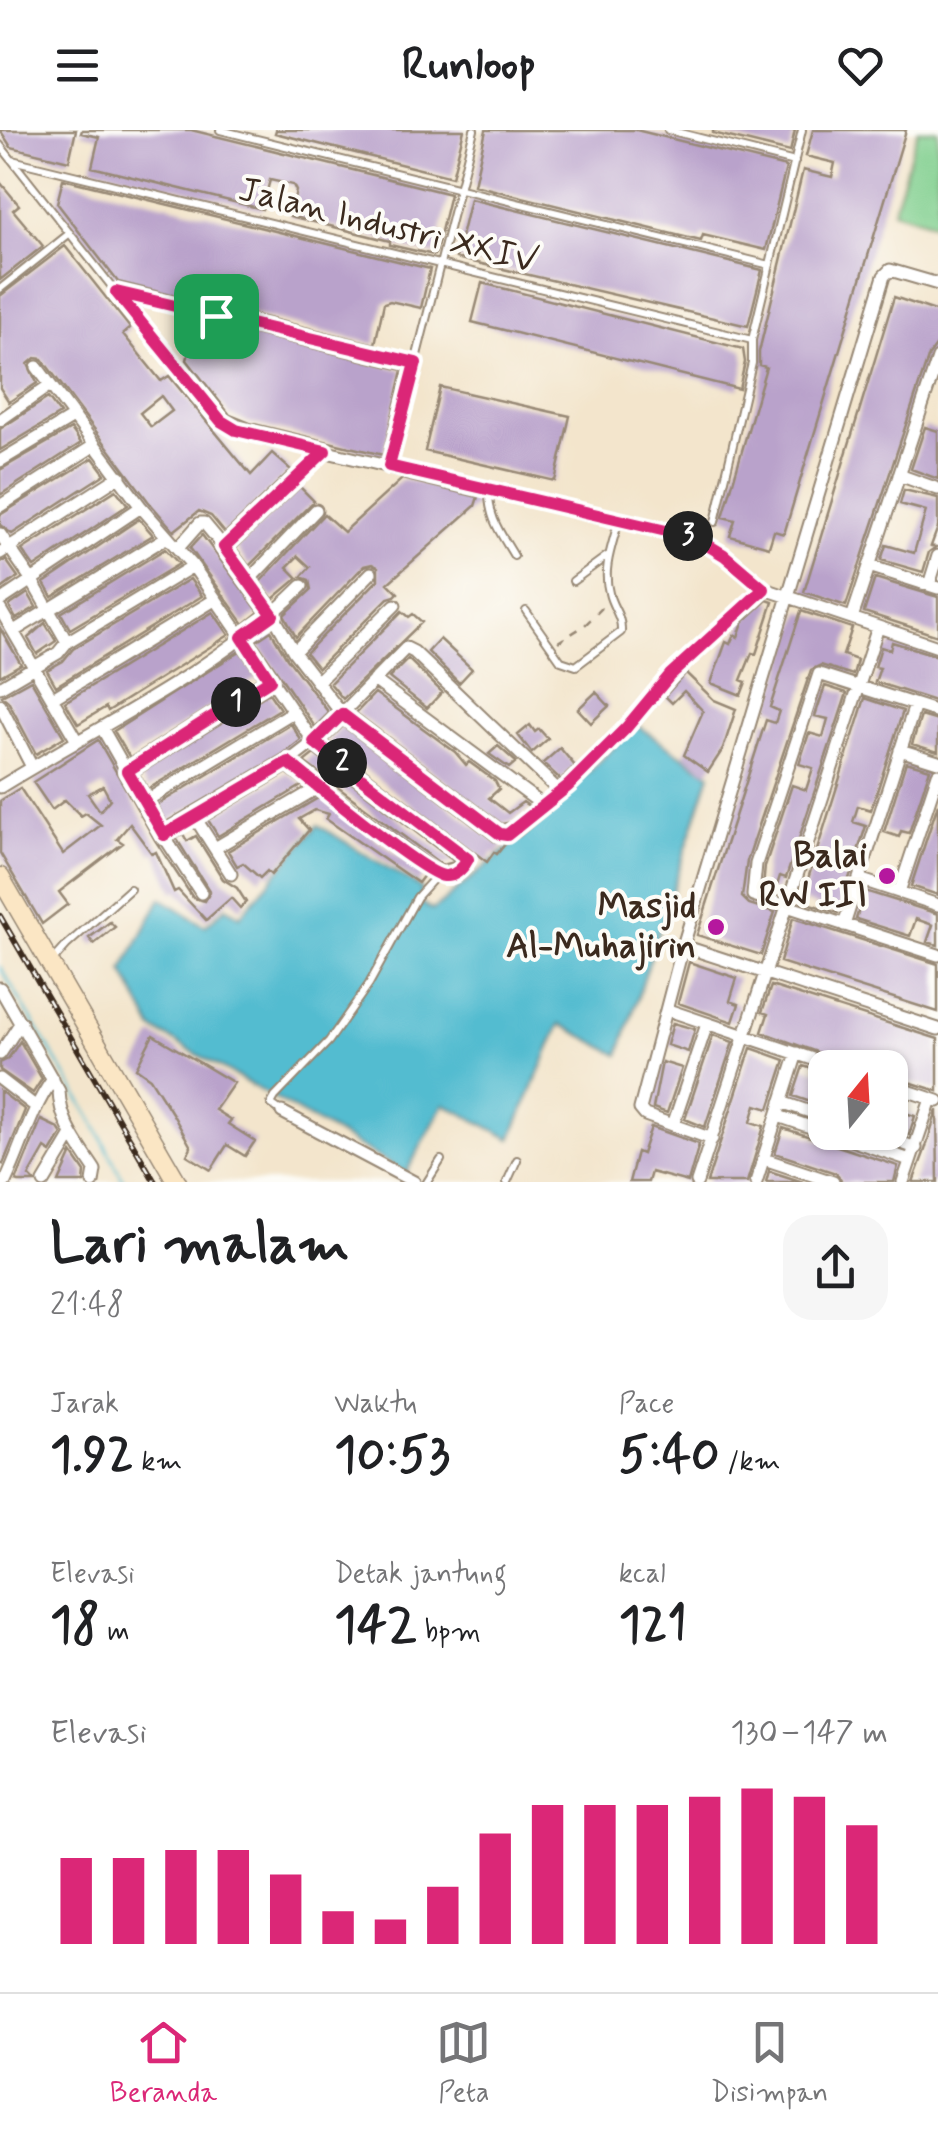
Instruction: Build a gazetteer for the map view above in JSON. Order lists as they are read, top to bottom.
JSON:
{
  "streets": {
    "lane": ["Jalan Industri XXIV"]
  },
  "places": ["Balai RW III", "Masjid Al-Muhajirin"],
  "north": "top",
  "page": {
    "header": "Runloop",
    "pins": ["3", "1", "2"],
    "heading": ["Lari malam", "21:48"],
    "stats": [
      ["Jarak", "1.92 km"],
      ["Waktu", "10:53"],
      ["Pace", "5:40 /km"],
      ["Elevasi", "18 m"],
      ["Detak jantung", "142 bpm"],
      ["kcal", "121"]
    ],
    "chart": ["Elevasi", "130–147 m"],
    "tabs": ["Beranda", "Peta", "Disimpan"]
  }
}
